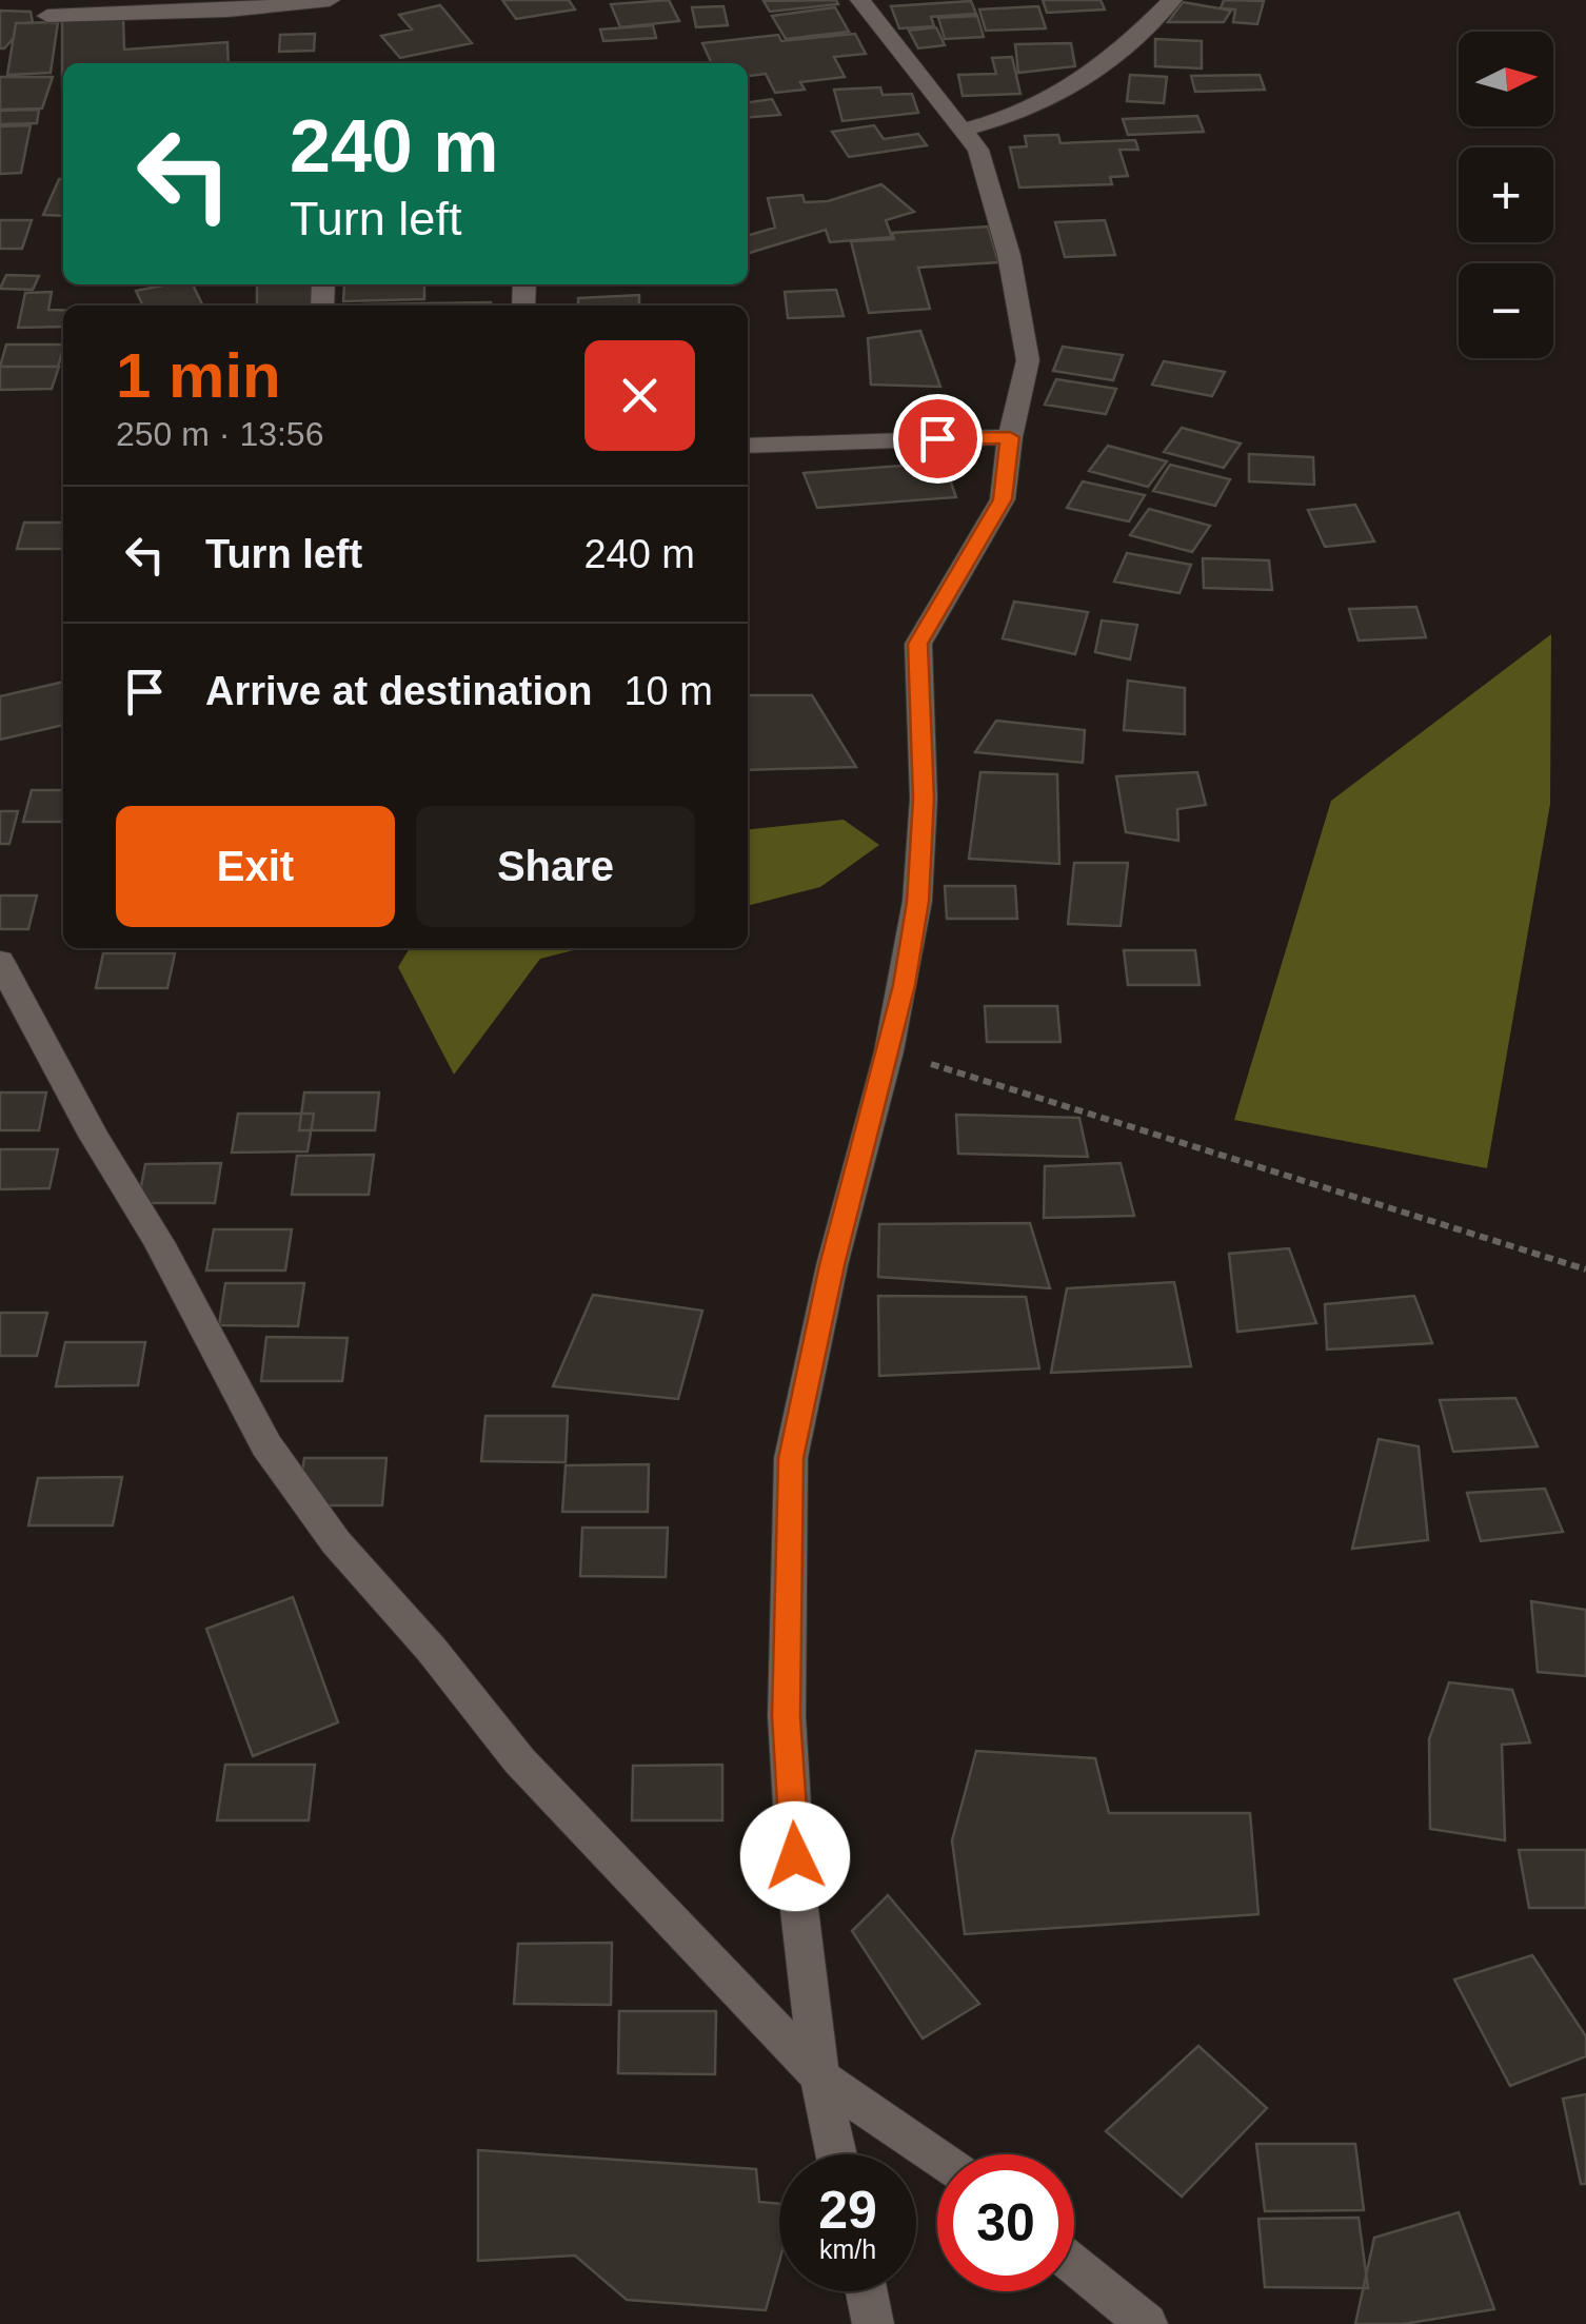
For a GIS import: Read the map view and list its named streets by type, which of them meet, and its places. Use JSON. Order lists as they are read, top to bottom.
{
  "north": "right",
  "page": {
    "map_buttons": ["+", "−"],
    "turn": ["240 m", "Turn left"],
    "heading": ["1 min", "250 m · 13:56"],
    "list": [
      {
        "name": "Turn left",
        "value": "240 m"
      },
      {
        "name": "Arrive at destination",
        "value": "10 m"
      }
    ],
    "buttons": ["Exit", "Share"],
    "speed": "29 km/h",
    "limit": "30"
  }
}
